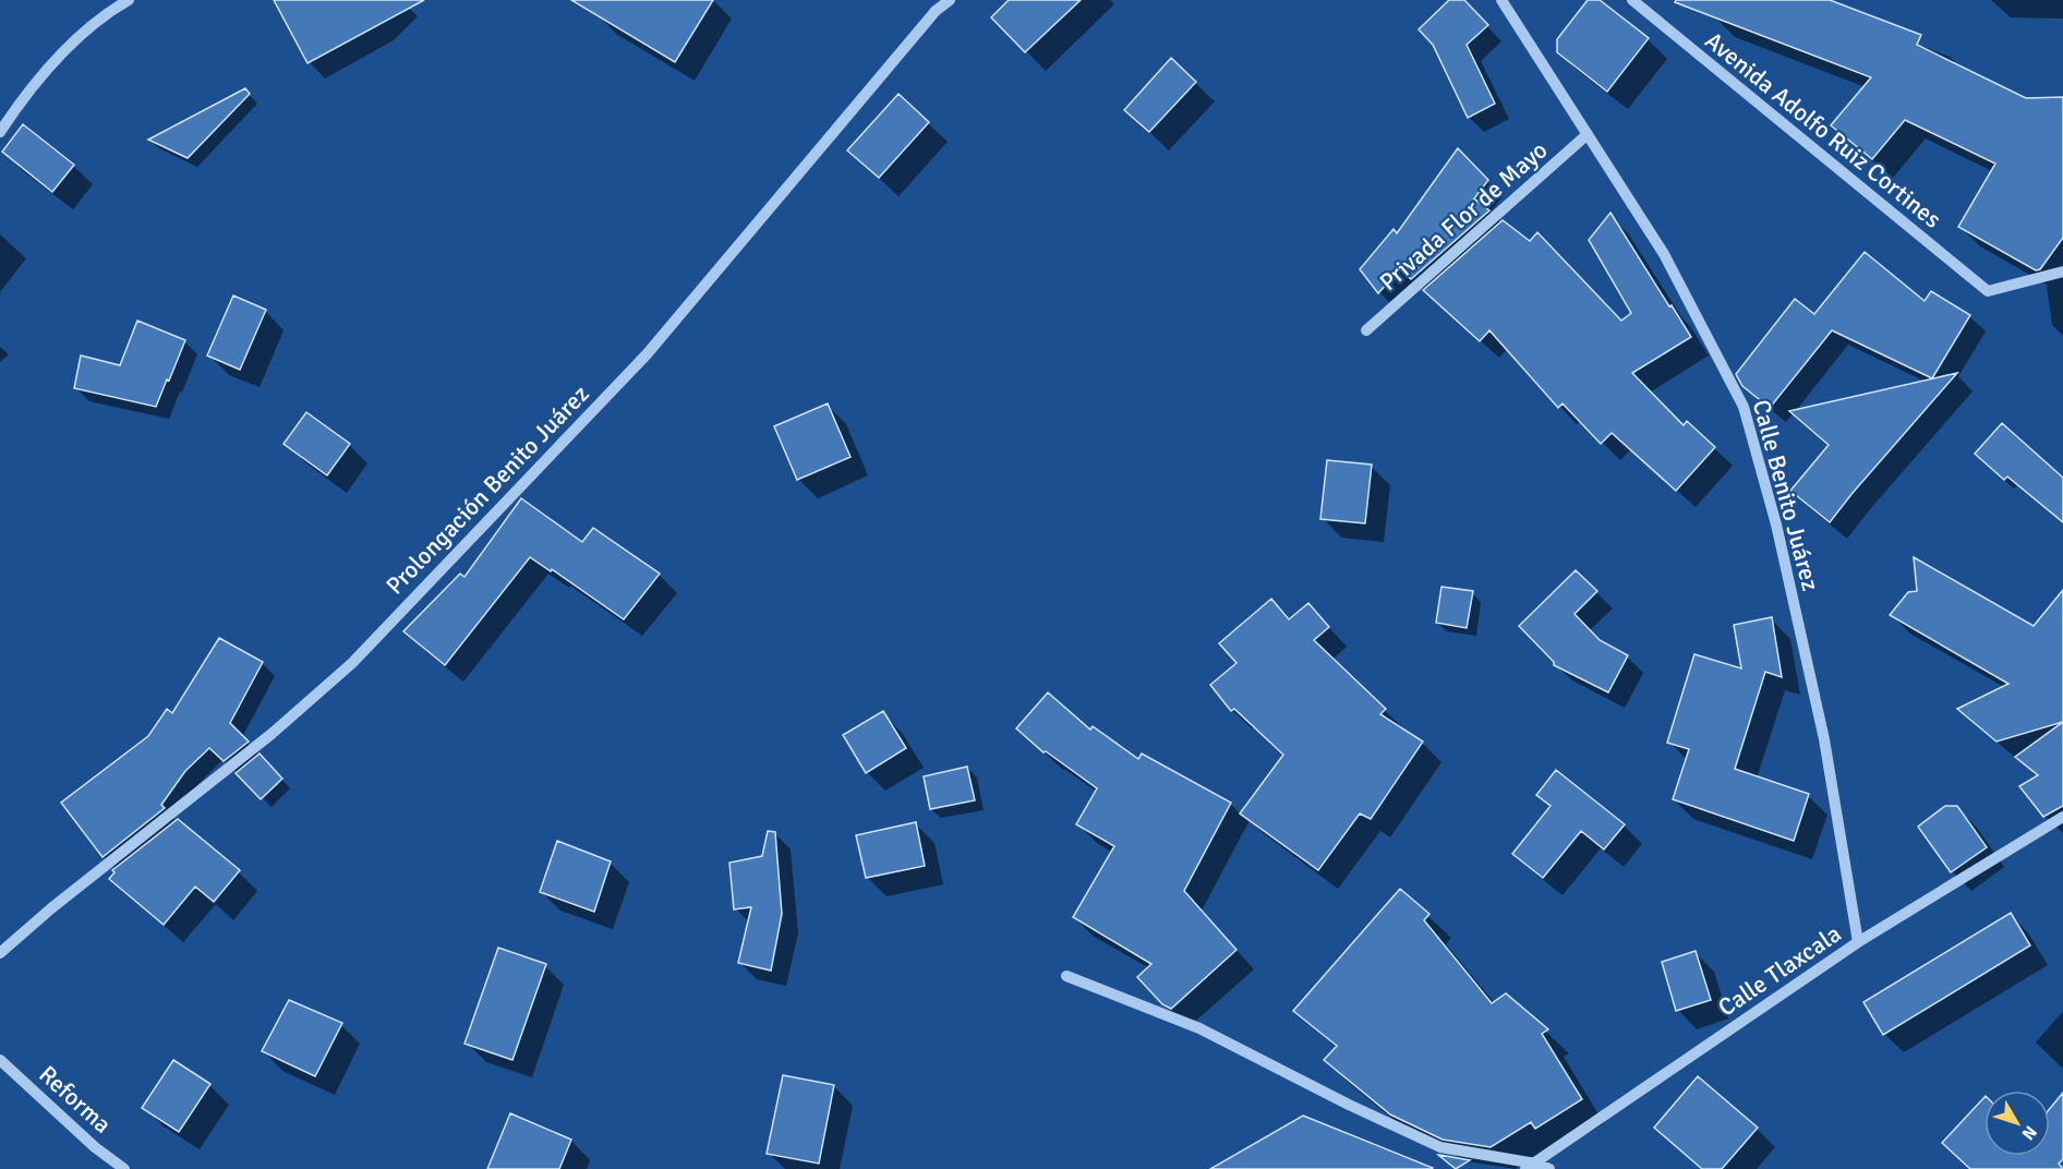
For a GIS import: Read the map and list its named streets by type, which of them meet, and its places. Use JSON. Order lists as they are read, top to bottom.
{
  "streets": {
    "street": [
      "Avenida Adolfo Ruiz Cortines",
      "Privada Flor de Mayo",
      "Prolongación Benito Juárez",
      "Calle Benito Juárez",
      "Calle Tlaxcala",
      "Reforma"
    ]
  },
  "crossings": [
    ["Privada Flor de Mayo", "Calle Benito Juárez"],
    ["Calle Benito Juárez", "Calle Tlaxcala"]
  ],
  "north": "bottom right"
}
